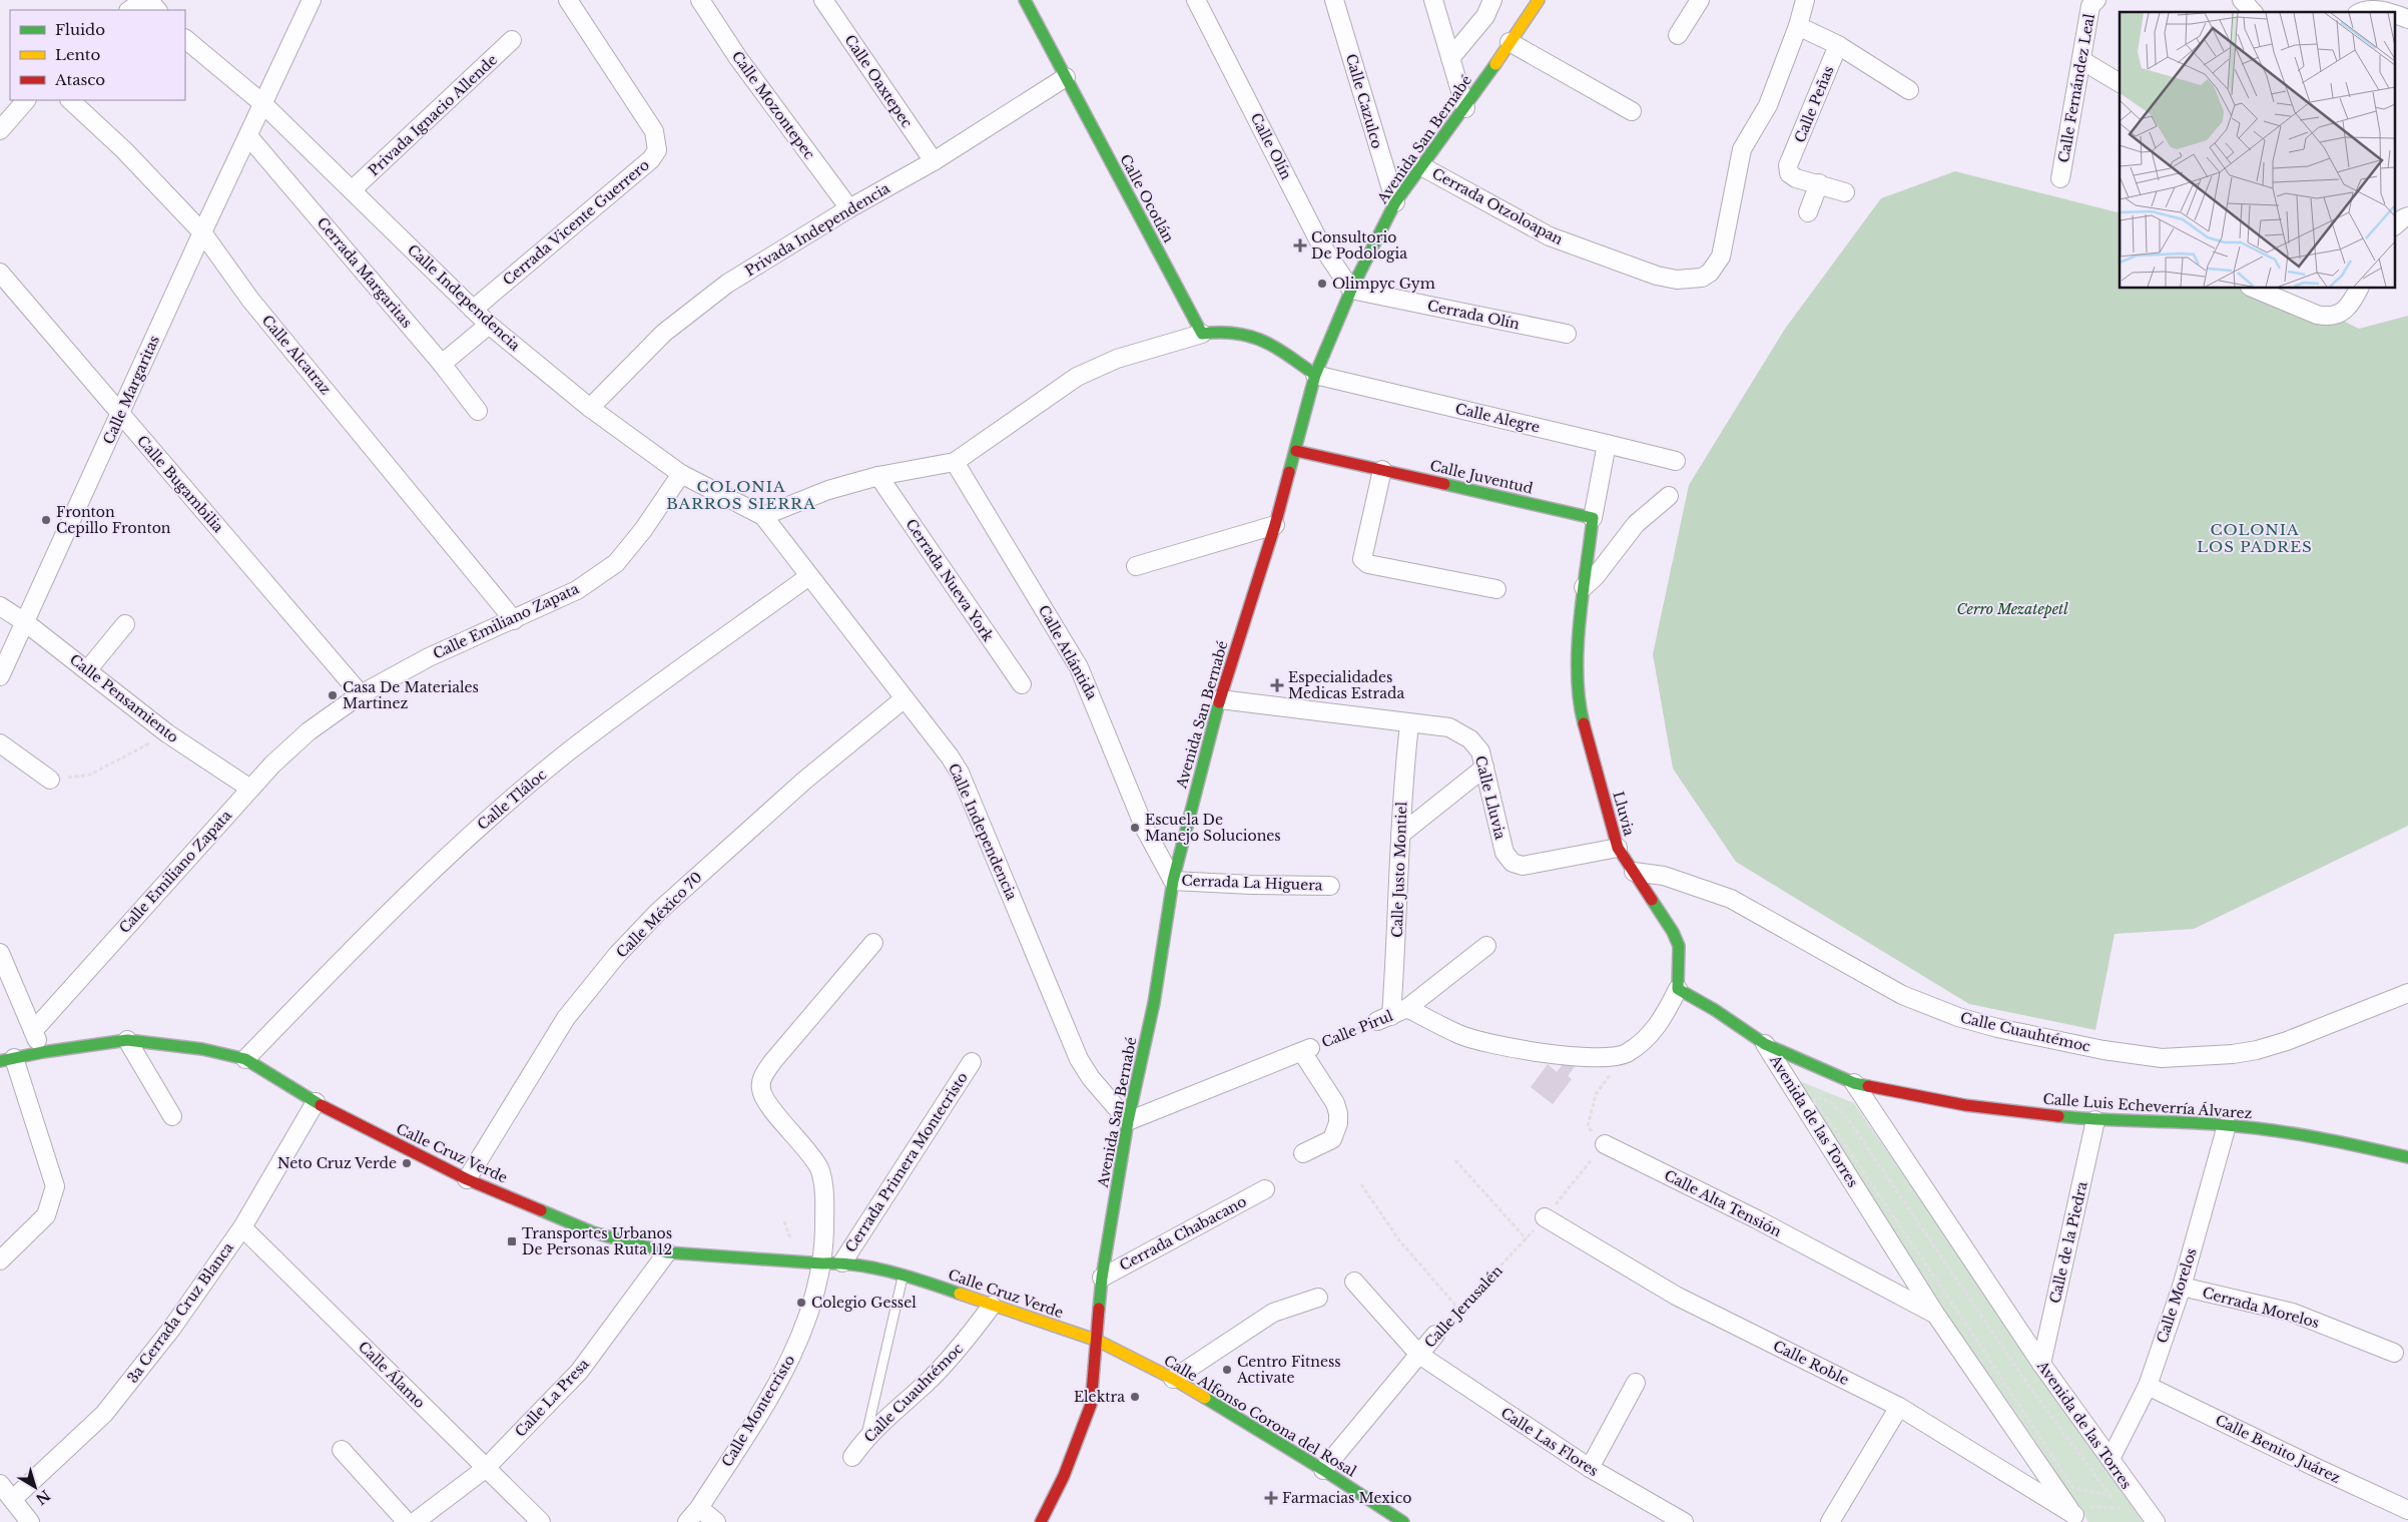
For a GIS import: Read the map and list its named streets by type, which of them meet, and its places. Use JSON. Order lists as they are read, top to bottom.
{
  "streets": {
    "street": [
      "Calle Oaxtepec",
      "Calle Fernández Leal",
      "Calle Cazulco",
      "Calle Peñas",
      "Calle Mozontepec",
      "Privada Ignacio Allende",
      "Avenida San Bernabé",
      "Calle Olín",
      "Calle Ocotlán",
      "Cerrada Otzoloapan",
      "Cerrada Vicente Guerrero",
      "Privada Independencia",
      "Cerrada Margaritas",
      "Calle Independencia",
      "Cerrada Olín",
      "Calle Alcatraz",
      "Calle Margaritas",
      "Calle Alegre",
      "Calle Juventud",
      "Calle Bugambilia",
      "Cerrada Nueva York",
      "Calle Emiliano Zapata",
      "Calle Atlántida",
      "Calle Pensamiento",
      "Calle Lluvia",
      "Calle Tláloc",
      "Lluvia",
      "Calle Justo Montiel",
      "Cerrada La Higuera",
      "Calle México 70",
      "Calle Pirul",
      "Calle Cuauhtémoc",
      "Calle Luis Echeverría Álvarez",
      "Avenida de las Torres",
      "Calle Cruz Verde",
      "Cerrada Primera Montecristo",
      "Calle Alta Tensión",
      "Cerrada Chabacano",
      "Calle de la Piedra",
      "Calle Morelos",
      "Calle Jerusalén",
      "Cerrada Morelos",
      "3a Cerrada Cruz Blanca",
      "Calle Roble",
      "Calle Álamo",
      "Calle La Presa",
      "Calle Montecristo",
      "Calle Alfonso Corona del Rosal",
      "Calle Las Flores",
      "Calle Benito Juárez"
    ]
  },
  "crossings": [
    ["Calle Oaxtepec", "Privada Independencia"],
    ["Calle Cazulco", "Avenida San Bernabé"],
    ["Calle Mozontepec", "Privada Independencia"],
    ["Privada Ignacio Allende", "Calle Independencia"],
    ["Avenida San Bernabé", "Calle Olín"],
    ["Avenida San Bernabé", "Cerrada Otzoloapan"],
    ["Avenida San Bernabé", "Calle Independencia"],
    ["Avenida San Bernabé", "Cerrada Olín"],
    ["Avenida San Bernabé", "Calle Alegre"],
    ["Avenida San Bernabé", "Calle Juventud"],
    ["Avenida San Bernabé", "Calle Atlántida"],
    ["Avenida San Bernabé", "Cerrada La Higuera"],
    ["Avenida San Bernabé", "Calle Cruz Verde"],
    ["Avenida San Bernabé", "Cerrada Chabacano"],
    ["Avenida San Bernabé", "Calle Alfonso Corona del Rosal"],
    ["Calle Olín", "Cerrada Olín"],
    ["Calle Ocotlán", "Privada Independencia"],
    ["Cerrada Vicente Guerrero", "Calle Independencia"],
    ["Privada Independencia", "Calle Independencia"],
    ["Cerrada Margaritas", "Calle Margaritas"],
    ["Calle Independencia", "Calle Margaritas"],
    ["Calle Independencia", "Calle Emiliano Zapata"],
    ["Calle Independencia", "Calle Tláloc"],
    ["Calle Independencia", "Calle México 70"],
    ["Calle Alcatraz", "Calle Margaritas"],
    ["Calle Alcatraz", "Calle Emiliano Zapata"],
    ["Calle Margaritas", "Calle Bugambilia"],
    ["Calle Margaritas", "Calle Pensamiento"],
    ["Calle Bugambilia", "Calle Emiliano Zapata"],
    ["Calle Emiliano Zapata", "Calle Pensamiento"],
    ["Calle Atlántida", "Cerrada La Higuera"],
    ["Calle Lluvia", "Lluvia"],
    ["Calle Lluvia", "Calle Justo Montiel"],
    ["Calle Tláloc", "Calle Cruz Verde"],
    ["Lluvia", "Calle Cuauhtémoc"],
    ["Calle Justo Montiel", "Calle Pirul"],
    ["Calle México 70", "Calle Cruz Verde"],
    ["Calle Cuauhtémoc", "Calle Cruz Verde"],
    ["Calle Luis Echeverría Álvarez", "Avenida de las Torres"],
    ["Calle Luis Echeverría Álvarez", "Calle de la Piedra"],
    ["Calle Luis Echeverría Álvarez", "Calle Morelos"],
    ["Avenida de las Torres", "Calle Alta Tensión"],
    ["Avenida de las Torres", "Calle de la Piedra"],
    ["Avenida de las Torres", "Calle Morelos"],
    ["Avenida de las Torres", "Calle Roble"],
    ["Calle Cruz Verde", "Cerrada Primera Montecristo"],
    ["Calle Cruz Verde", "3a Cerrada Cruz Blanca"],
    ["Calle Cruz Verde", "Calle La Presa"],
    ["Calle Cruz Verde", "Calle Montecristo"],
    ["Calle Cruz Verde", "Calle Alfonso Corona del Rosal"],
    ["Calle Alta Tensión", "Calle Jerusalén"],
    ["Calle Morelos", "Cerrada Morelos"],
    ["Calle Morelos", "Calle Benito Juárez"],
    ["Calle Jerusalén", "Calle Roble"],
    ["Calle Jerusalén", "Calle Alfonso Corona del Rosal"],
    ["Calle Jerusalén", "Calle Las Flores"],
    ["3a Cerrada Cruz Blanca", "Calle Álamo"],
    ["Calle Álamo", "Calle La Presa"]
  ],
  "districts": ["COLONIA BARROS SIERRA", "COLONIA LOS PADRES"],
  "parks": ["Cerro Mezatepetl"],
  "places": {
    "health": ["Consultorio De Podologia", "Especialidades Medicas Estrada", "Farmacias Mexico"],
    "other": [
      "Olimpyc Gym",
      "Fronton Cepillo Fronton",
      "Casa De Materiales Martinez",
      "Escuela De Manejo Soluciones",
      "Neto Cruz Verde",
      "Colegio Gessel",
      "Centro Fitness Activate",
      "Elektra"
    ],
    "transit": ["Transportes Urbanos De Personas Ruta 112"]
  },
  "legend": ["Fluido", "Lento", "Atasco"],
  "north": "bottom right"
}
